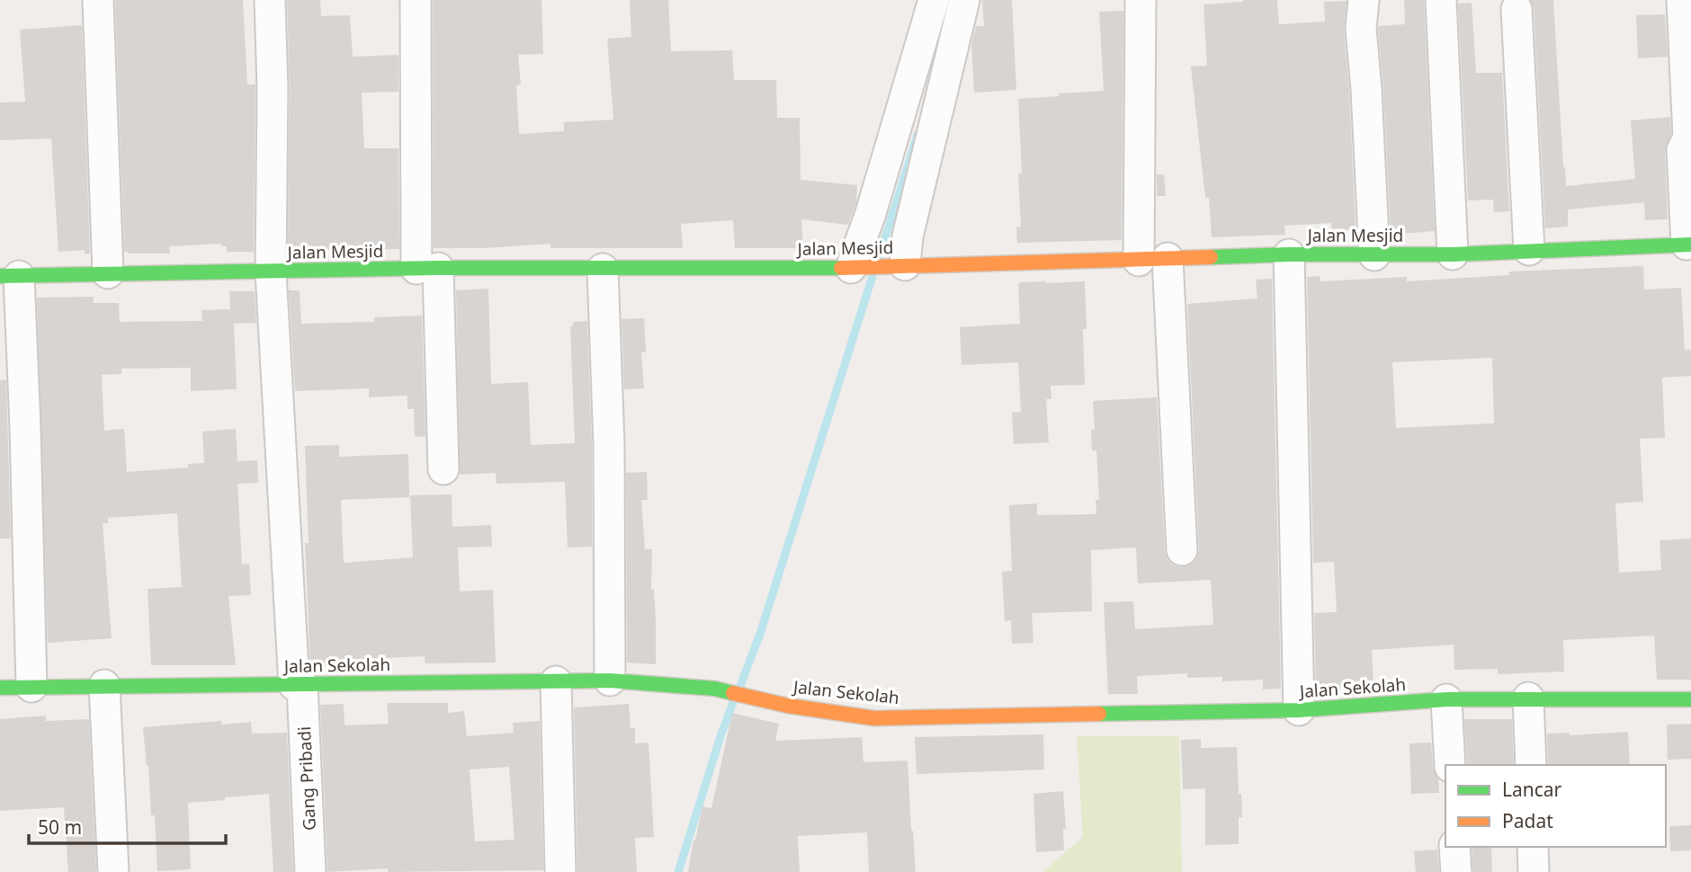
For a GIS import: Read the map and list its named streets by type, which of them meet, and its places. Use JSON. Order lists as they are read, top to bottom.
{
  "streets": {
    "street": ["Jalan Mesjid", "Jalan Sekolah", "Gang Pribadi"]
  },
  "crossings": [
    ["Jalan Mesjid", "Gang Pribadi"],
    ["Jalan Sekolah", "Gang Pribadi"]
  ],
  "legend": ["Lancar", "Padat"],
  "scale_bar": "50 m"
}
